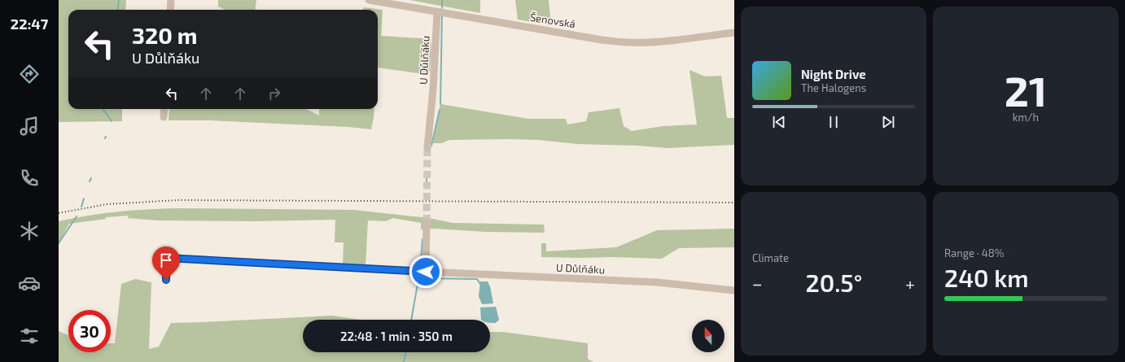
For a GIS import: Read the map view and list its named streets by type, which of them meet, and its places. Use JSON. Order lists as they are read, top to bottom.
{
  "streets": {
    "street": ["Šenovská", "U Důlňáku"]
  },
  "crossings": [
    ["Šenovská", "U Důlňáku"]
  ],
  "north": "top",
  "page": {
    "tabs": "22:47",
    "tile": [
      ["21", "km/h"],
      "Climate",
      ["Range · 48%", "240 km"]
    ],
    "turn": ["320 m", "U Důlňáku"],
    "song": ["Night Drive", "The Halogens"],
    "heat": ["−", "20.5°", "+"],
    "limit": "30",
    "trip": "22:48 · 1 min · 350 m"
  }
}
